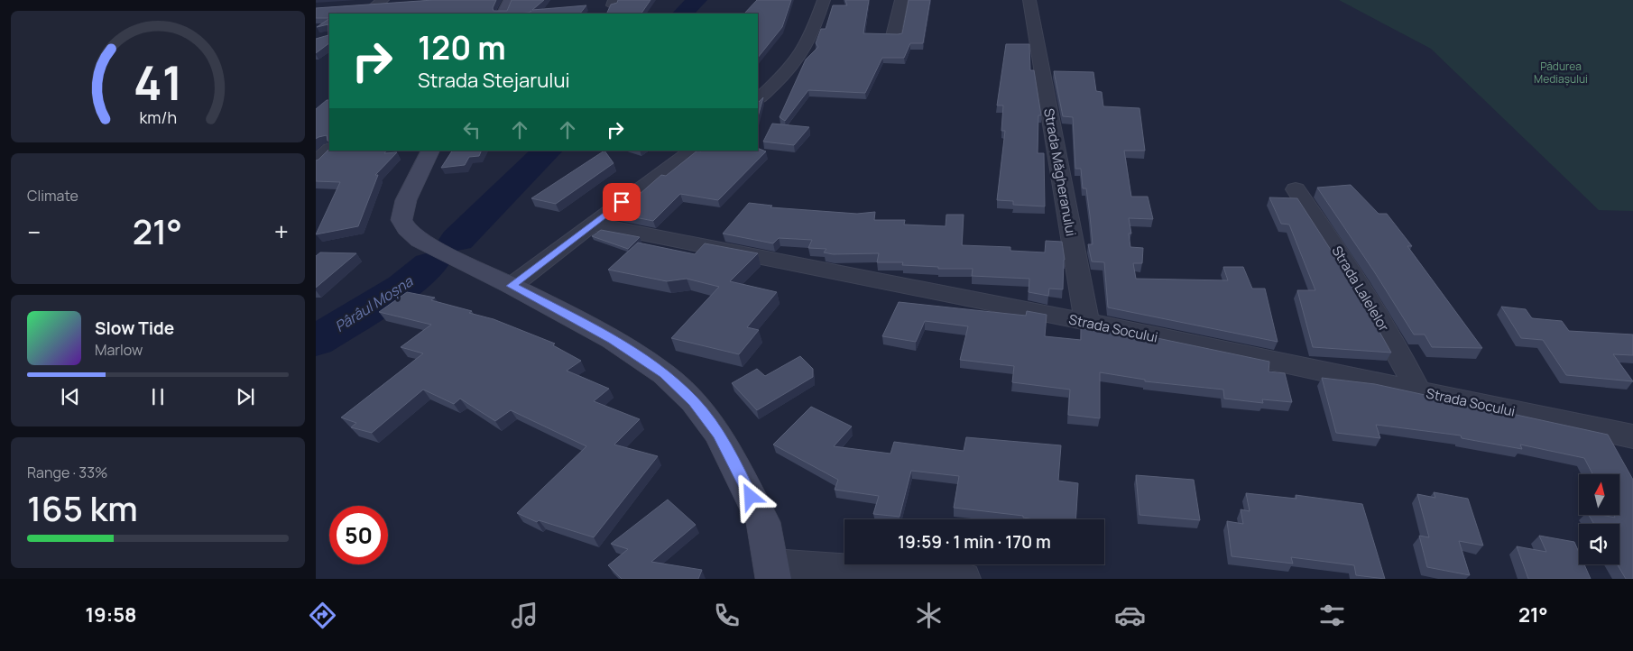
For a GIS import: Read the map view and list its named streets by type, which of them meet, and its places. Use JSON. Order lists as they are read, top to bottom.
{
  "streets": {
    "street": ["Strada Măgheranului", "Strada Lalelelor", "Strada Socului"]
  },
  "crossings": [
    ["Strada Măgheranului", "Strada Socului"],
    ["Strada Lalelelor", "Strada Socului"]
  ],
  "water": ["Pârâul Moșna"],
  "parks": ["Pădurea Mediașului"],
  "north": "top",
  "page": {
    "turn": ["120 m", "Strada Stejarului"],
    "tile": [
      "Climate",
      ["Range · 33%", "165 km"]
    ],
    "heat": ["−", "21°", "+"],
    "song": ["Slow Tide", "Marlow"],
    "limit": "50",
    "trip": "19:59 · 1 min · 170 m",
    "tabs": ["19:58", "21°"],
    "gauge": ["41", "km/h"]
  }
}
